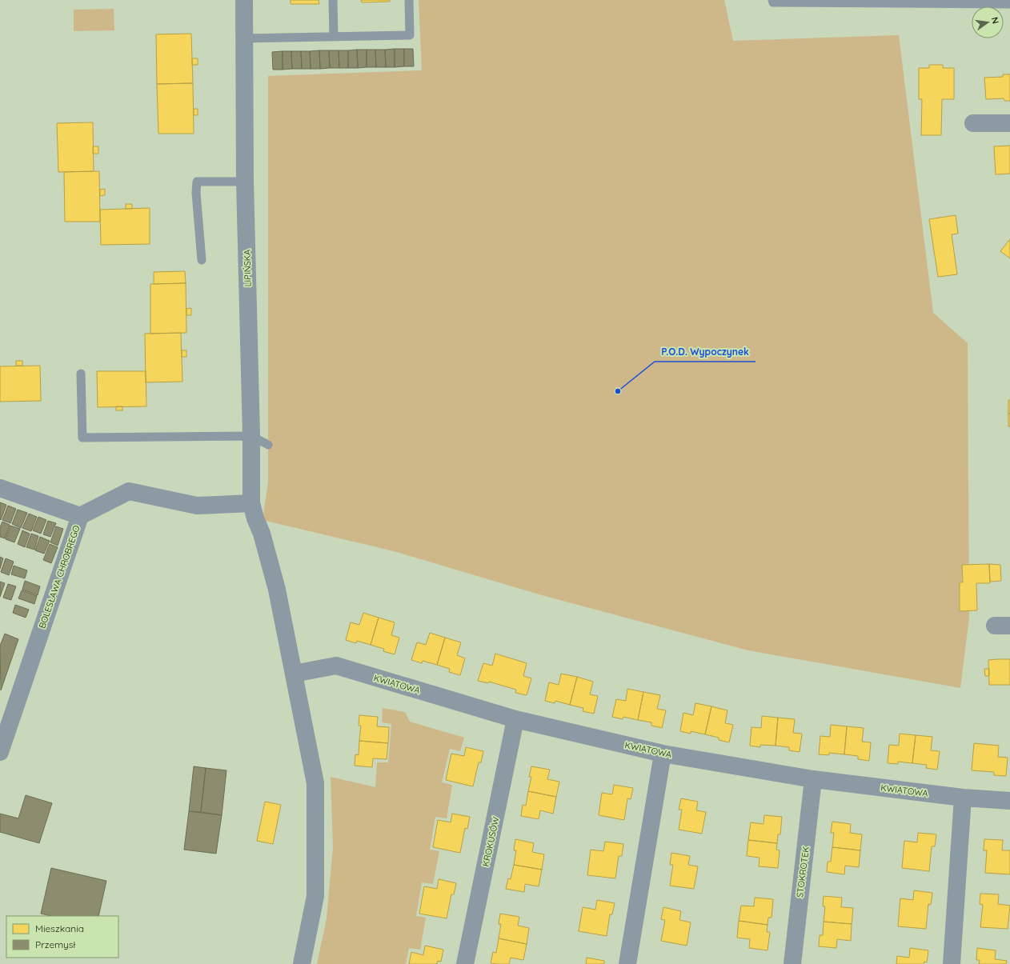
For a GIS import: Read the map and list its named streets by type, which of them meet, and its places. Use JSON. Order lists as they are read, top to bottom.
{
  "streets": {
    "street": [
      "LIPIŃSKA",
      "BOLESŁAWA CHROBREGO",
      "KWIATOWA",
      "KROKUSÓW",
      "STOKROTEK"
    ]
  },
  "crossings": [
    ["LIPIŃSKA", "BOLESŁAWA CHROBREGO"],
    ["LIPIŃSKA", "KWIATOWA"],
    ["KWIATOWA", "KROKUSÓW"],
    ["KWIATOWA", "STOKROTEK"]
  ],
  "places": ["P.O.D. Wypoczynek"],
  "legend": ["Mieszkania", "Przemysł"],
  "north": "right"
}
